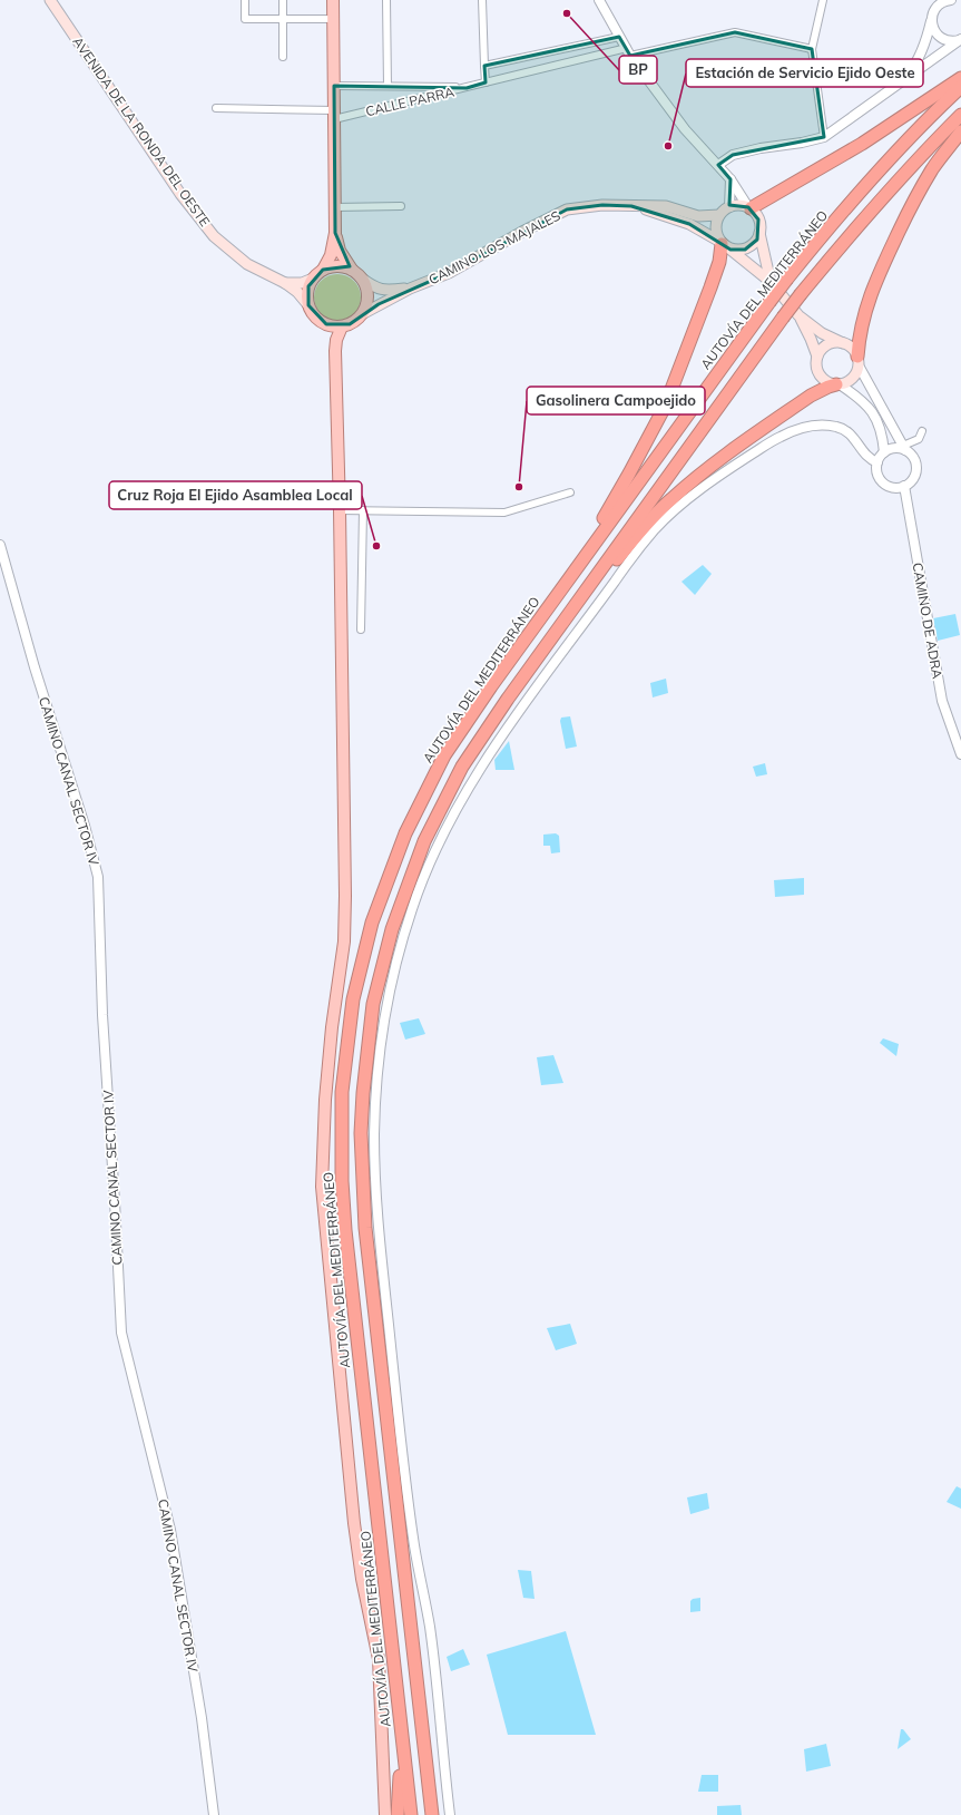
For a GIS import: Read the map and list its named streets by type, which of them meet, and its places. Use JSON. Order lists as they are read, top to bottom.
{
  "streets": {
    "highway": ["AUTOVÍA DEL MEDITERRÁNEO"],
    "main road": ["AVENIDA DE LA RONDA DEL OESTE", "CAMINO LOS MAJALES"],
    "street": ["CALLE PARRA", "CAMINO DE ADRA", "CAMINO CANAL SECTOR IV"]
  },
  "places": [
    "BP",
    "Estación de Servicio Ejido Oeste",
    "Gasolinera Campoejido",
    "Cruz Roja El Ejido Asamblea Local"
  ]
}
